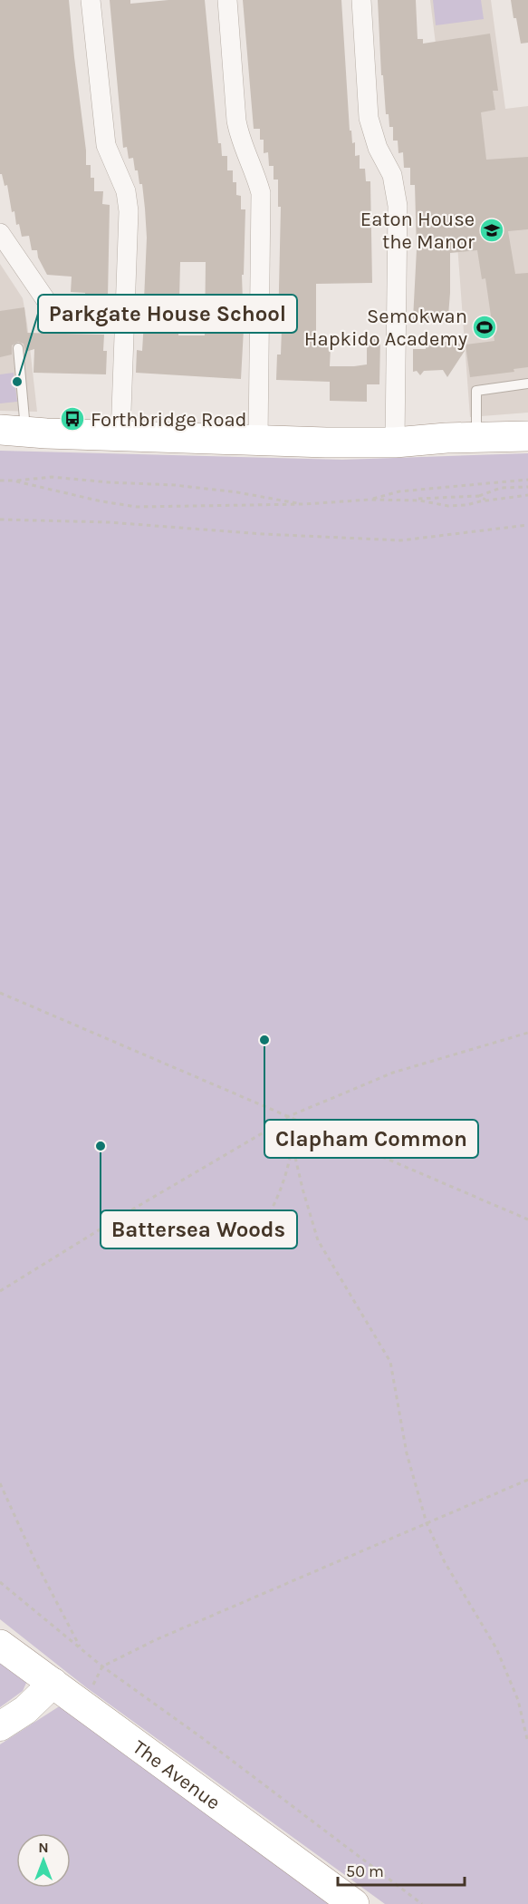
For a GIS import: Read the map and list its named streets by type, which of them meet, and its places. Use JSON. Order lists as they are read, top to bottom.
{
  "streets": {
    "highway": ["The Avenue"]
  },
  "places": {
    "school or university": ["Eaton House the Manor"],
    "sports": ["Semokwan Hapkido Academy"],
    "other": ["Parkgate House School", "Clapham Common", "Battersea Woods"],
    "bus stop": ["Forthbridge Road"]
  },
  "scale_bar": "50 m",
  "north": "top"
}
